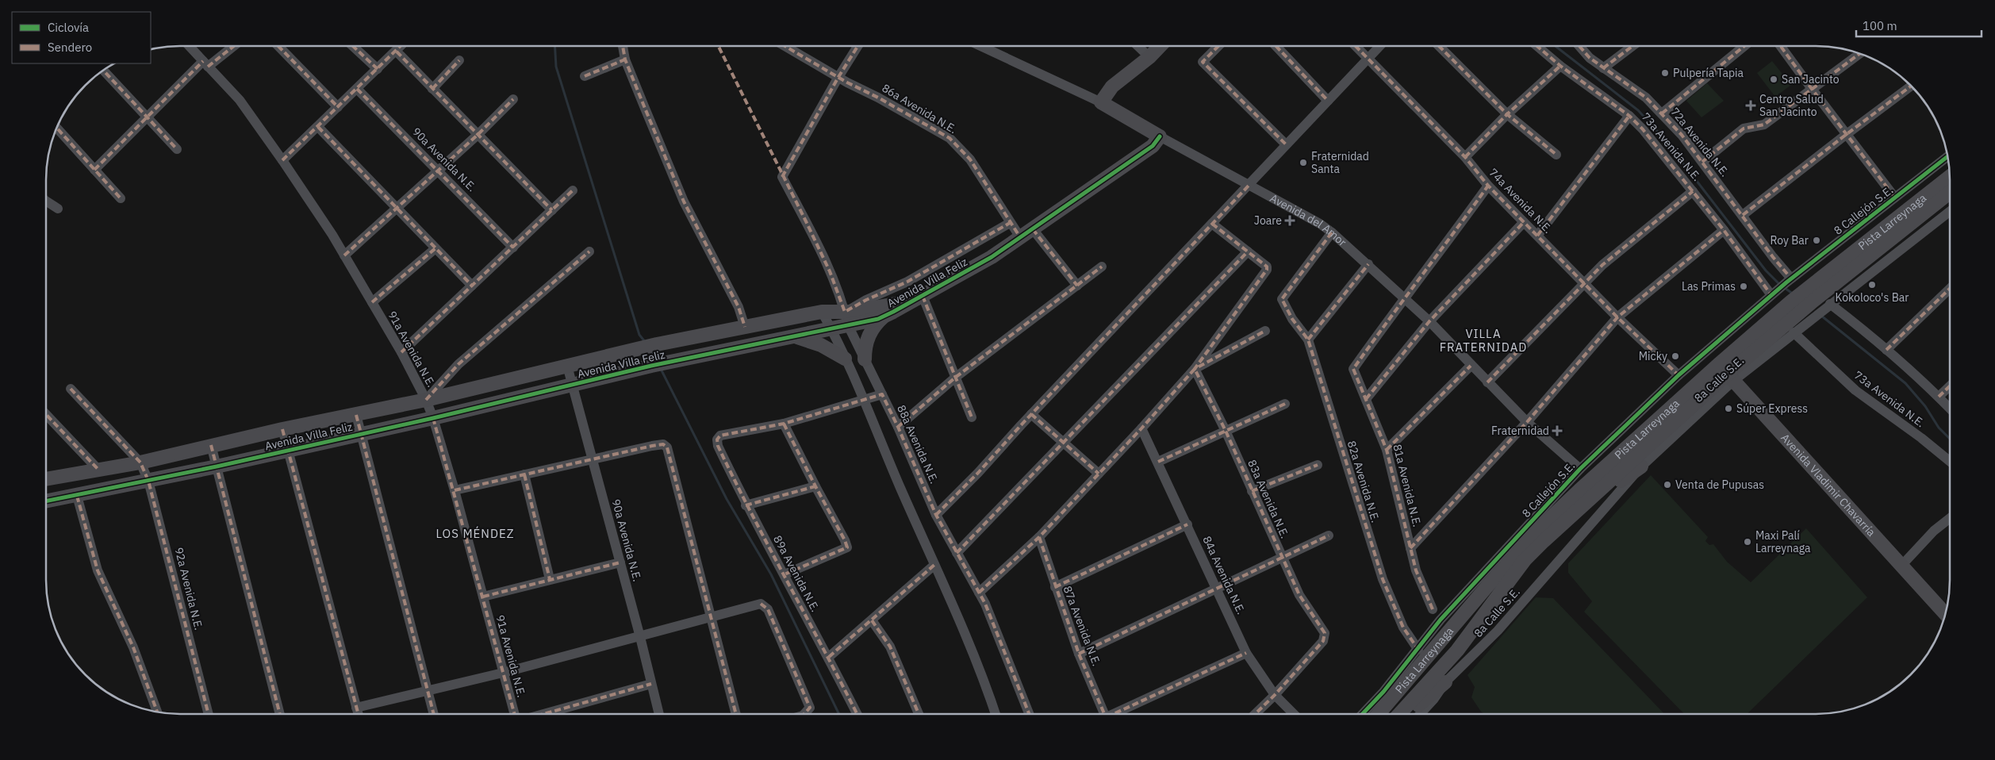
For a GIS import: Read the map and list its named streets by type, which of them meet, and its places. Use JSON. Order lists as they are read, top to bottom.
{
  "streets": {
    "street": [
      "86a Avenida N.E.",
      "72a Avenida N.E.",
      "73a Avenida N.E.",
      "90a Avenida N.E.",
      "74a Avenida N.E.",
      "8 Callejón S.E.",
      "Avenida del Amor",
      "Pista Larreynaga",
      "Avenida Villa Feliz",
      "91a Avenida N.E.",
      "8a Calle S.E.",
      "88a Avenida N.E.",
      "82a Avenida N.E.",
      "81a Avenida N.E.",
      "Avenida Vladimir Chavarría",
      "83a Avenida N.E.",
      "89a Avenida N.E.",
      "84a Avenida N.E.",
      "92a Avenida N.E.",
      "87a Avenida N.E."
    ]
  },
  "crossings": [
    ["86a Avenida N.E.", "Avenida Villa Feliz"],
    ["86a Avenida N.E.", "88a Avenida N.E."],
    ["72a Avenida N.E.", "8 Callejón S.E."],
    ["73a Avenida N.E.", "8 Callejón S.E."],
    ["73a Avenida N.E.", "8a Calle S.E."],
    ["90a Avenida N.E.", "Avenida Villa Feliz"],
    ["74a Avenida N.E.", "8 Callejón S.E."],
    ["8 Callejón S.E.", "Avenida del Amor"],
    ["8 Callejón S.E.", "82a Avenida N.E."],
    ["8 Callejón S.E.", "Avenida Vladimir Chavarría"],
    ["Avenida del Amor", "Avenida Villa Feliz"],
    ["Avenida del Amor", "82a Avenida N.E."],
    ["Avenida del Amor", "81a Avenida N.E."],
    ["Pista Larreynaga", "8a Calle S.E."],
    ["Pista Larreynaga", "Avenida Vladimir Chavarría"],
    ["Avenida Villa Feliz", "91a Avenida N.E."],
    ["Avenida Villa Feliz", "88a Avenida N.E."],
    ["Avenida Villa Feliz", "92a Avenida N.E."],
    ["8a Calle S.E.", "Avenida Vladimir Chavarría"],
    ["83a Avenida N.E.", "84a Avenida N.E."]
  ],
  "districts": ["VILLA FRATERNIDAD", "LOS MÉNDEZ"],
  "places": {
    "other": [
      "Pulpería Tapia",
      "San Jacinto",
      "Fraternidad Santa",
      "Roy Bar",
      "Kokoloco's Bar",
      "Las Primas",
      "Micky",
      "Súper Express",
      "Venta de Pupusas",
      "Maxi Palí Larreynaga"
    ],
    "health": ["Centro Salud San Jacinto", "Joare", "Fraternidad"]
  },
  "legend": ["Ciclovía", "Sendero"],
  "scale_bar": "100 m"
}
